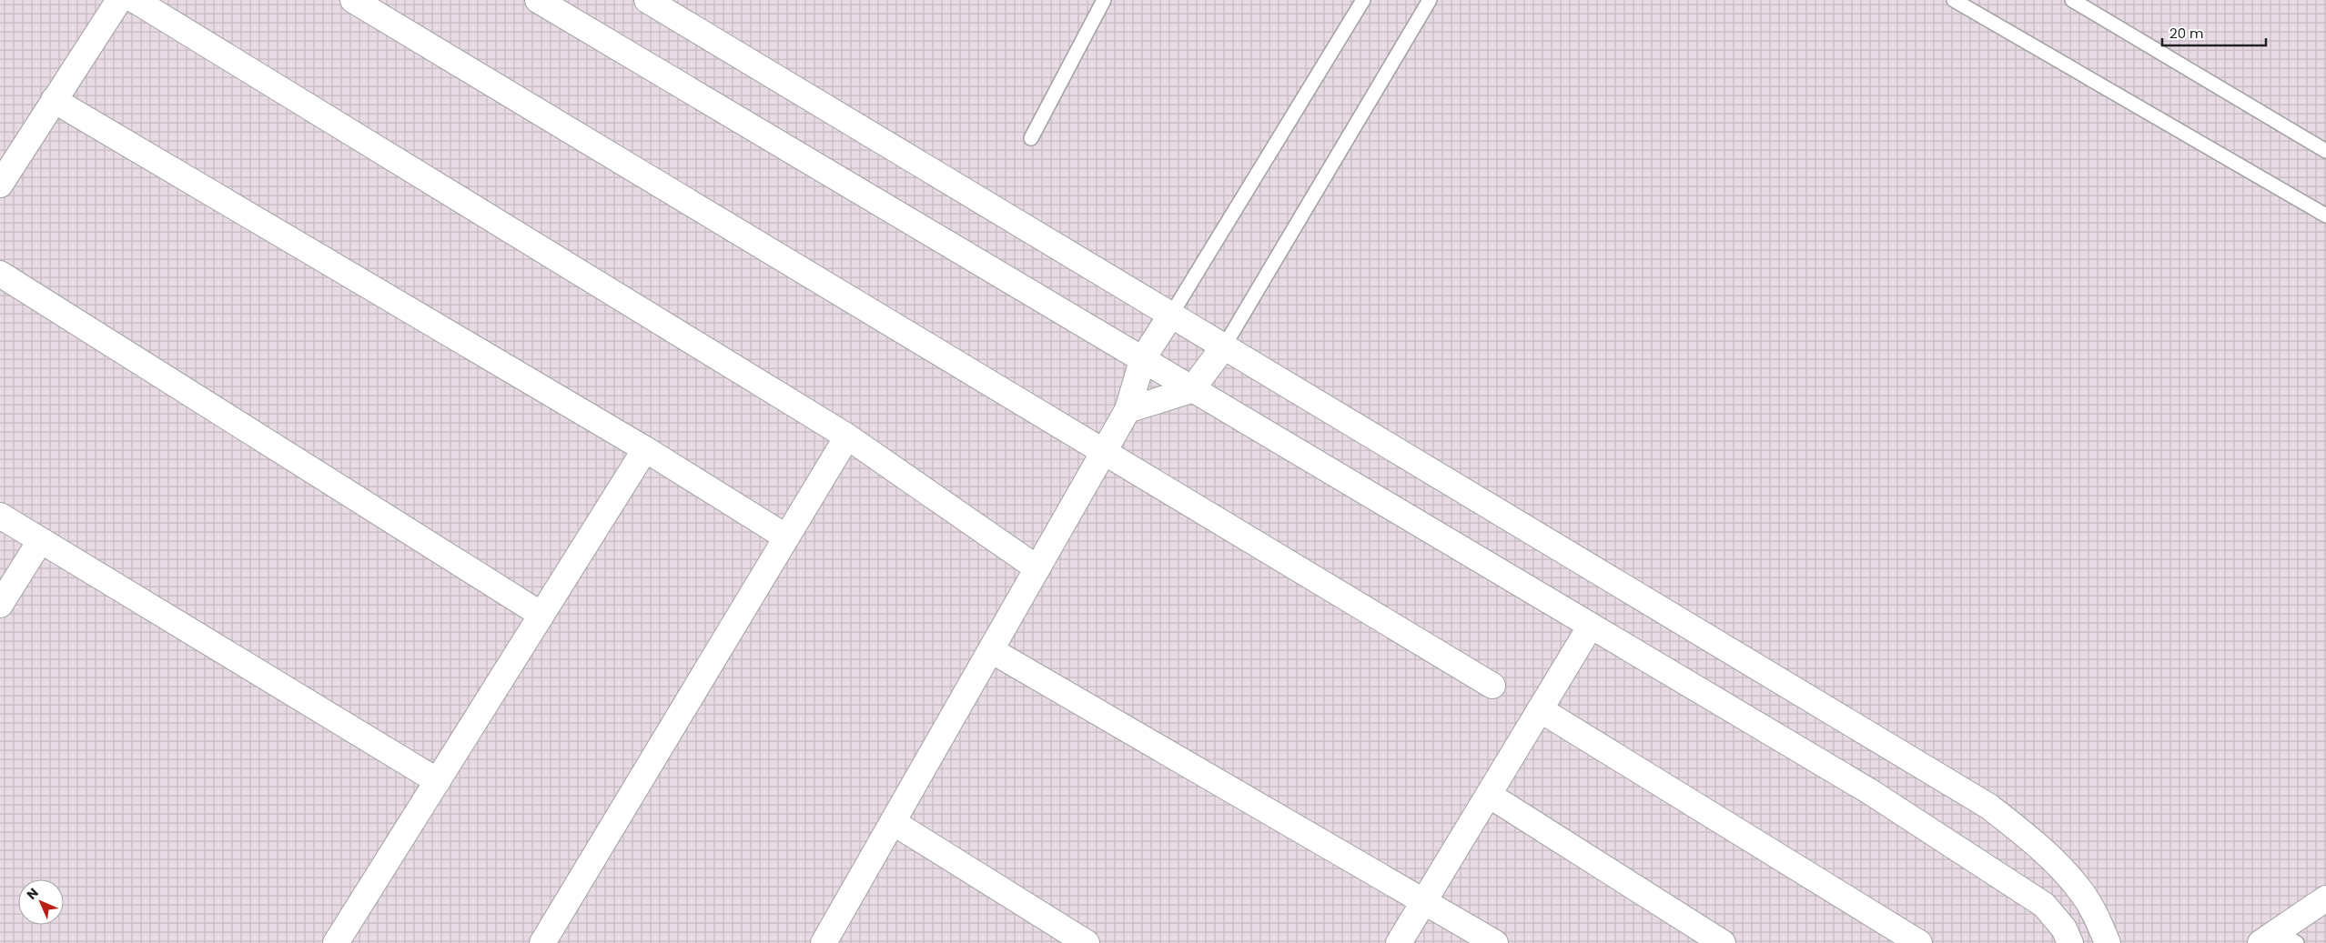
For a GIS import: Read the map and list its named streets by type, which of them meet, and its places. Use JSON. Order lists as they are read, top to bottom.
{
  "scale_bar": "20 m",
  "north": "top left"
}
